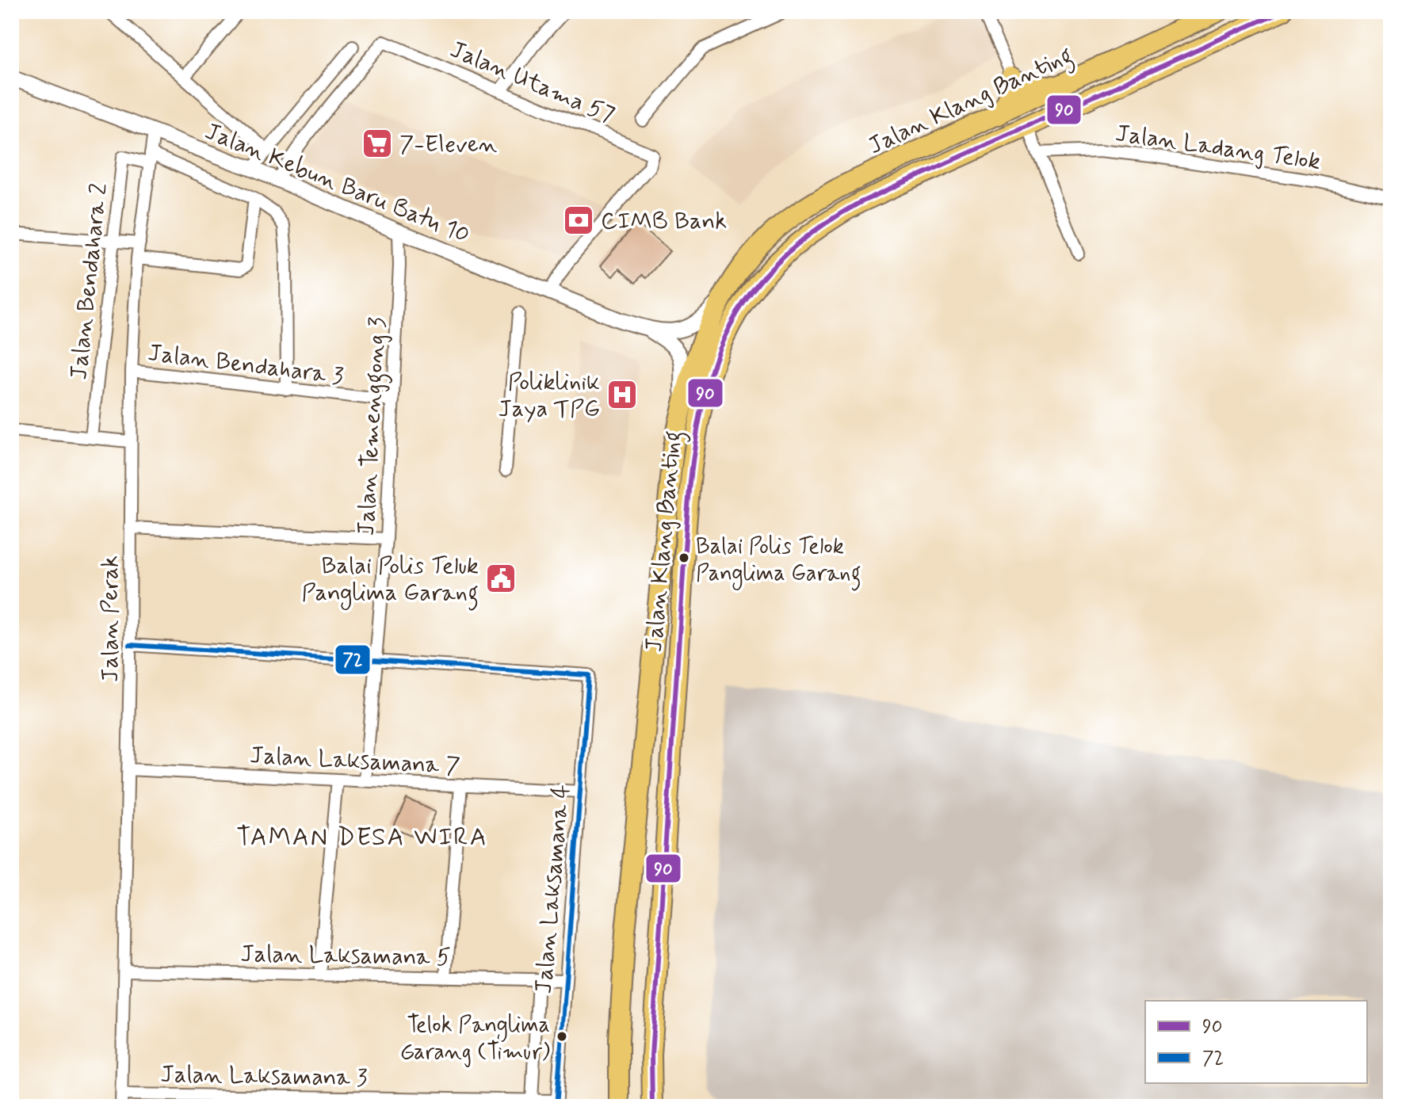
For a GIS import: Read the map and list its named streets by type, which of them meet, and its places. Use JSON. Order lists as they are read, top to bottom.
{
  "streets": {
    "highway": ["Jalan Klang Banting"],
    "street": [
      "Jalan Utama 57",
      "Jalan Ladang Telok",
      "Jalan Kebun Baru Batu 10",
      "Jalan Bendahara 2",
      "Jalan Bendahara 3",
      "Jalan Temenggong 3",
      "Jalan Perak",
      "Jalan Laksamana 7",
      "Jalan Laksamana 4",
      "Jalan Laksamana 5",
      "Jalan Laksamana 3"
    ]
  },
  "crossings": [
    ["Jalan Utama 57", "Jalan Kebun Baru Batu 10"],
    ["Jalan Kebun Baru Batu 10", "Jalan Temenggong 3"],
    ["Jalan Kebun Baru Batu 10", "Jalan Perak"],
    ["Jalan Bendahara 2", "Jalan Perak"],
    ["Jalan Bendahara 3", "Jalan Temenggong 3"],
    ["Jalan Bendahara 3", "Jalan Perak"],
    ["Jalan Temenggong 3", "Jalan Laksamana 7"],
    ["Jalan Temenggong 3", "Jalan Laksamana 4"],
    ["Jalan Perak", "Jalan Laksamana 7"],
    ["Jalan Perak", "Jalan Laksamana 5"],
    ["Jalan Perak", "Jalan Laksamana 3"],
    ["Jalan Laksamana 7", "Jalan Laksamana 4"],
    ["Jalan Laksamana 4", "Jalan Laksamana 5"],
    ["Jalan Laksamana 4", "Jalan Laksamana 3"]
  ],
  "districts": ["TAMAN DESA WIRA"],
  "places": {
    "supermarket": ["7-Eleven"],
    "bank": ["CIMB Bank"],
    "hospital": ["Poliklinik Jaya TPG"],
    "other": ["Balai Polis Telok Panglima Garang", "Telok Panglima Garang (Timur)"],
    "public building": ["Balai Polis Teluk Panglima Garang"]
  },
  "lines": ["transit line 90", "transit line 72"],
  "legend": ["90", "72"]
}
